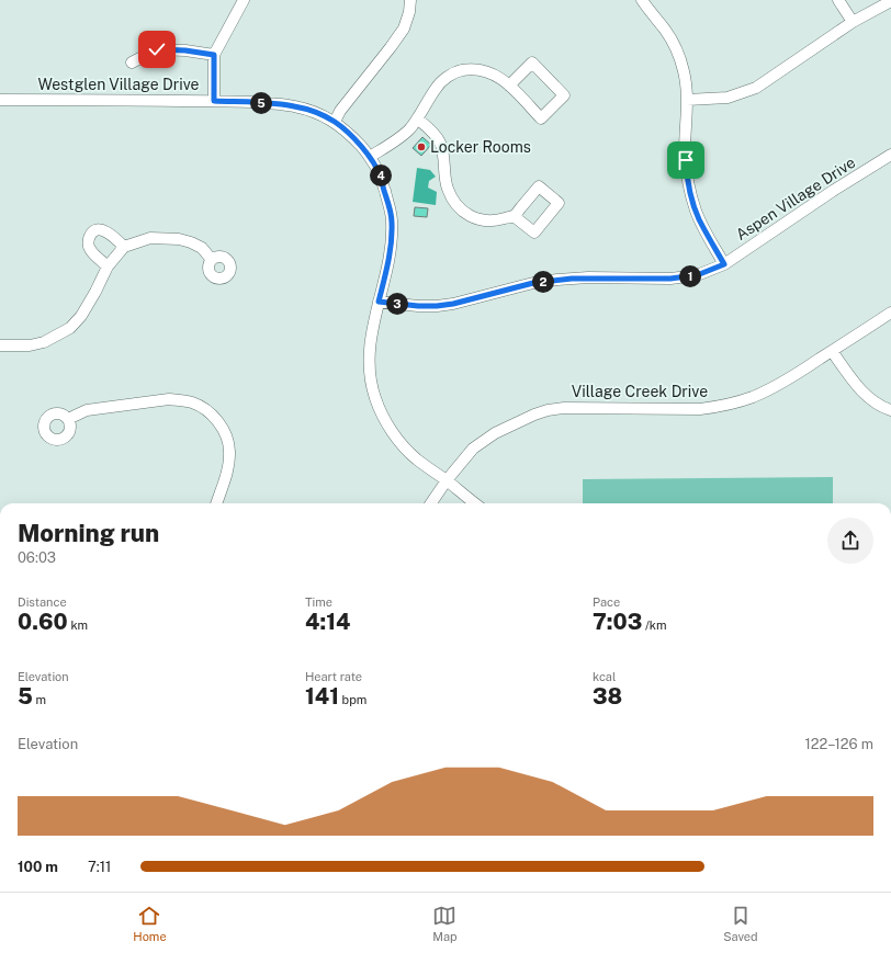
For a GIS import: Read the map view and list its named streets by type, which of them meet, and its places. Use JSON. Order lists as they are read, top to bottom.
{
  "streets": {
    "street": ["Westglen Village Drive", "Aspen Village Drive", "Village Creek Drive"]
  },
  "crossings": [
    ["Westglen Village Drive", "Aspen Village Drive"],
    ["Westglen Village Drive", "Village Creek Drive"]
  ],
  "places": ["Locker Rooms"],
  "page": {
    "pins": [
      "5",
      "4",
      "1",
      "2",
      "3"
    ],
    "heading": ["Morning run", "06:03"],
    "stats": [
      ["Distance", "0.60 km"],
      ["Time", "4:14"],
      ["Pace", "7:03 /km"],
      ["Elevation", "5 m"],
      ["Heart rate", "141 bpm"],
      ["kcal", "38"]
    ],
    "chart": ["Elevation", "122–126 m"],
    "list": [
      {
        "name": "100 m",
        "note": "7:11"
      }
    ],
    "tabs": ["Home", "Map", "Saved"]
  }
}
